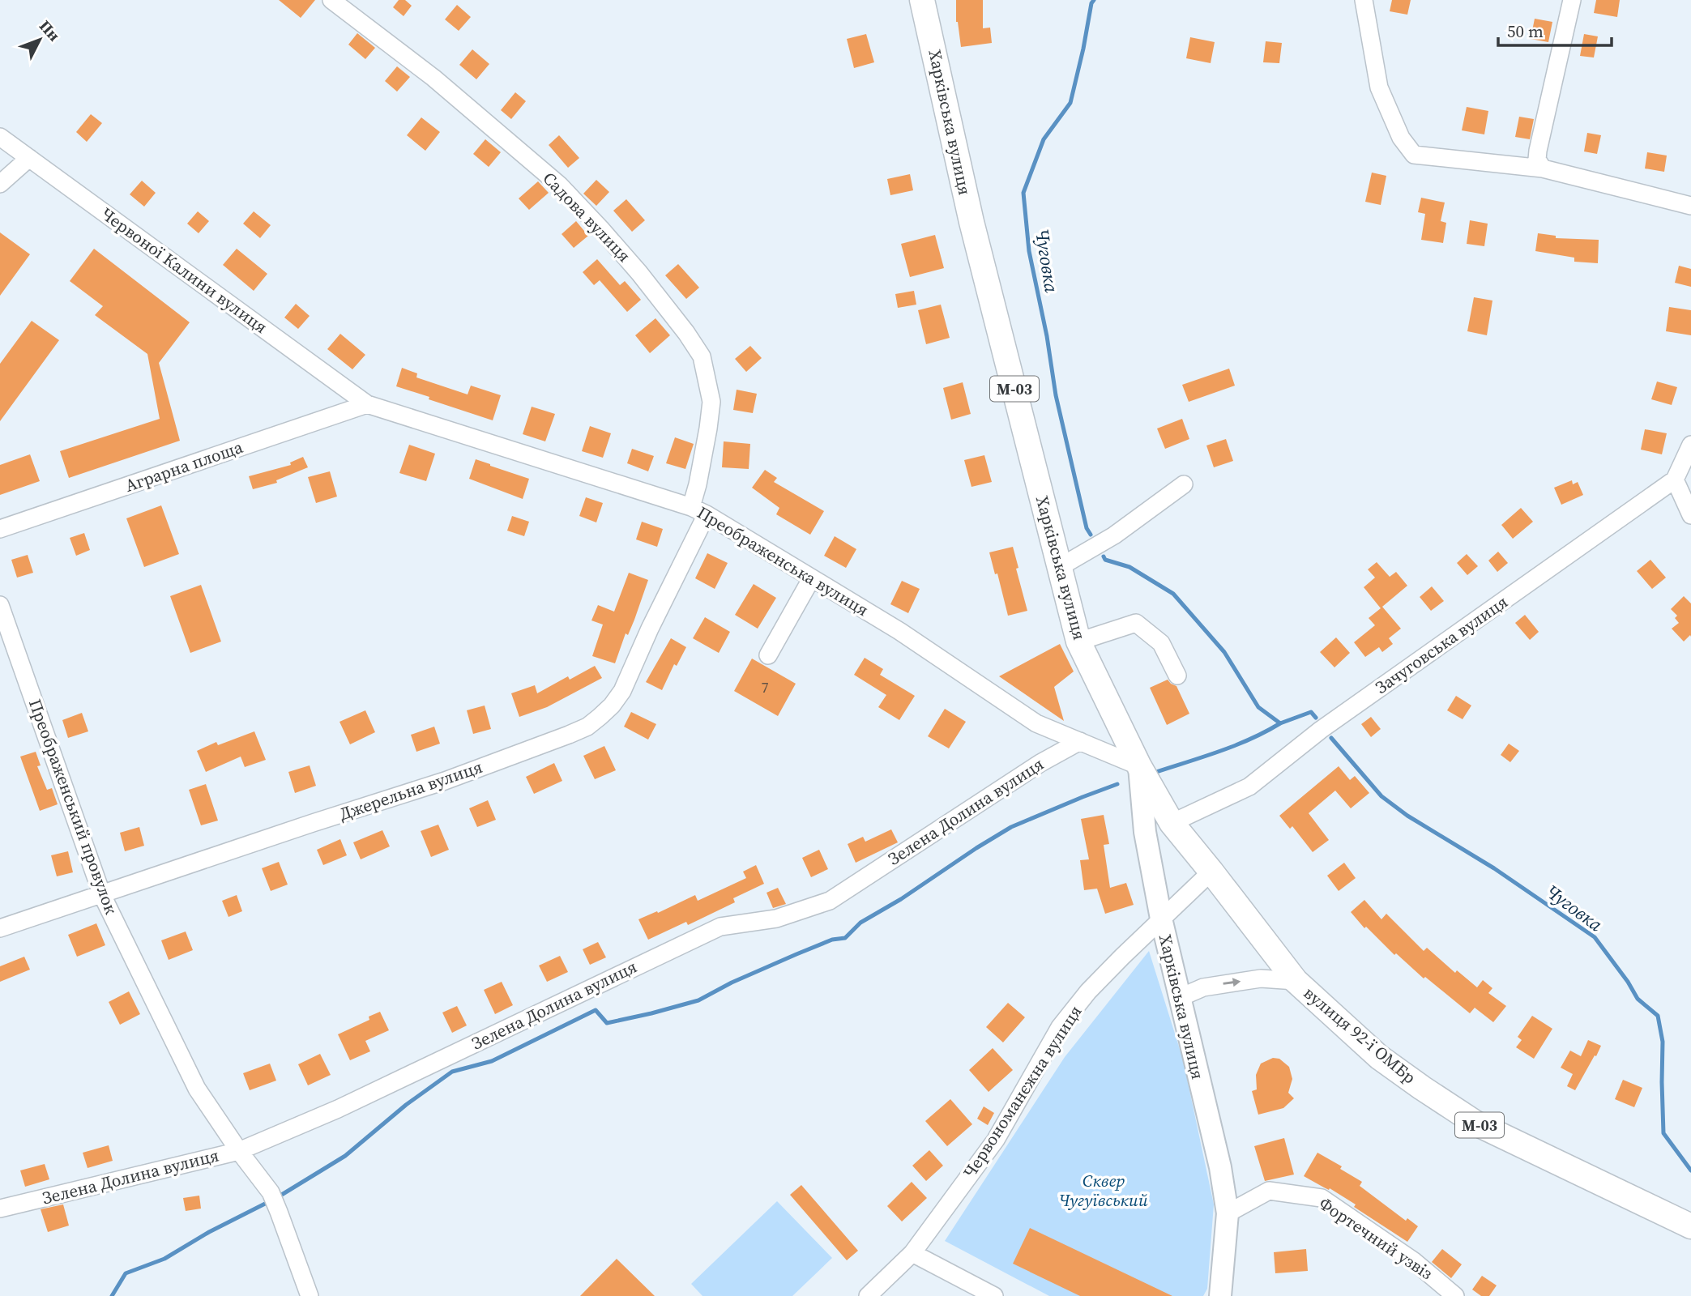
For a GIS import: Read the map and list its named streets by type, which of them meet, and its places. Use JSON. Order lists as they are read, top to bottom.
{
  "streets": {
    "highway": ["Харківська вулиця", "М-03", "вулиця 92-ї ОМБр"],
    "street": [
      "Садова вулиця",
      "Червоної Калини вулиця",
      "Аграрна площа",
      "Преображенська вулиця",
      "Зачуговська вулиця",
      "Джерельна вулиця",
      "Преображенський провулок",
      "Зелена Долина вулиця",
      "Червономанєжна вулиця",
      "Фортечний узвіз"
    ]
  },
  "crossings": [
    ["Харківська вулиця", "Преображенська вулиця"],
    ["Харківська вулиця", "вулиця 92-ї ОМБр"],
    ["Харківська вулиця", "Червономанєжна вулиця"],
    ["Харківська вулиця", "Фортечний узвіз"],
    ["Садова вулиця", "Преображенська вулиця"],
    ["Садова вулиця", "Джерельна вулиця"],
    ["Червоної Калини вулиця", "Аграрна площа"],
    ["Червоної Калини вулиця", "Преображенська вулиця"],
    ["Аграрна площа", "Преображенська вулиця"],
    ["Преображенська вулиця", "Джерельна вулиця"],
    ["Преображенська вулиця", "Зелена Долина вулиця"],
    ["Преображенська вулиця", "вулиця 92-ї ОМБр"],
    ["Зачуговська вулиця", "вулиця 92-ї ОМБр"],
    ["Джерельна вулиця", "Преображенський провулок"],
    ["Преображенський провулок", "Зелена Долина вулиця"],
    ["вулиця 92-ї ОМБр", "Червономанєжна вулиця"]
  ],
  "water": ["Чуговка"],
  "parks": ["Сквер Чугуївський"],
  "house_numbers": ["7"],
  "scale_bar": "50 m",
  "north": "top right"
}
